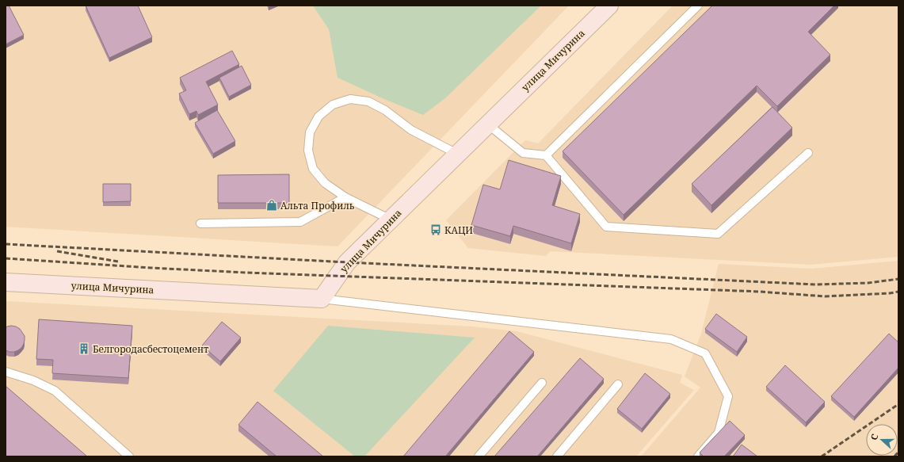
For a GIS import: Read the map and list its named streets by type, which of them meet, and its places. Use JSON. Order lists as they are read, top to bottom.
{
  "streets": {
    "street": ["улица Мичурина"]
  },
  "places": {
    "shop": ["Альта Профиль"],
    "bus stop": ["КАЦИ"],
    "building": ["Белгородасбестоцемент"]
  },
  "north": "left"
}
